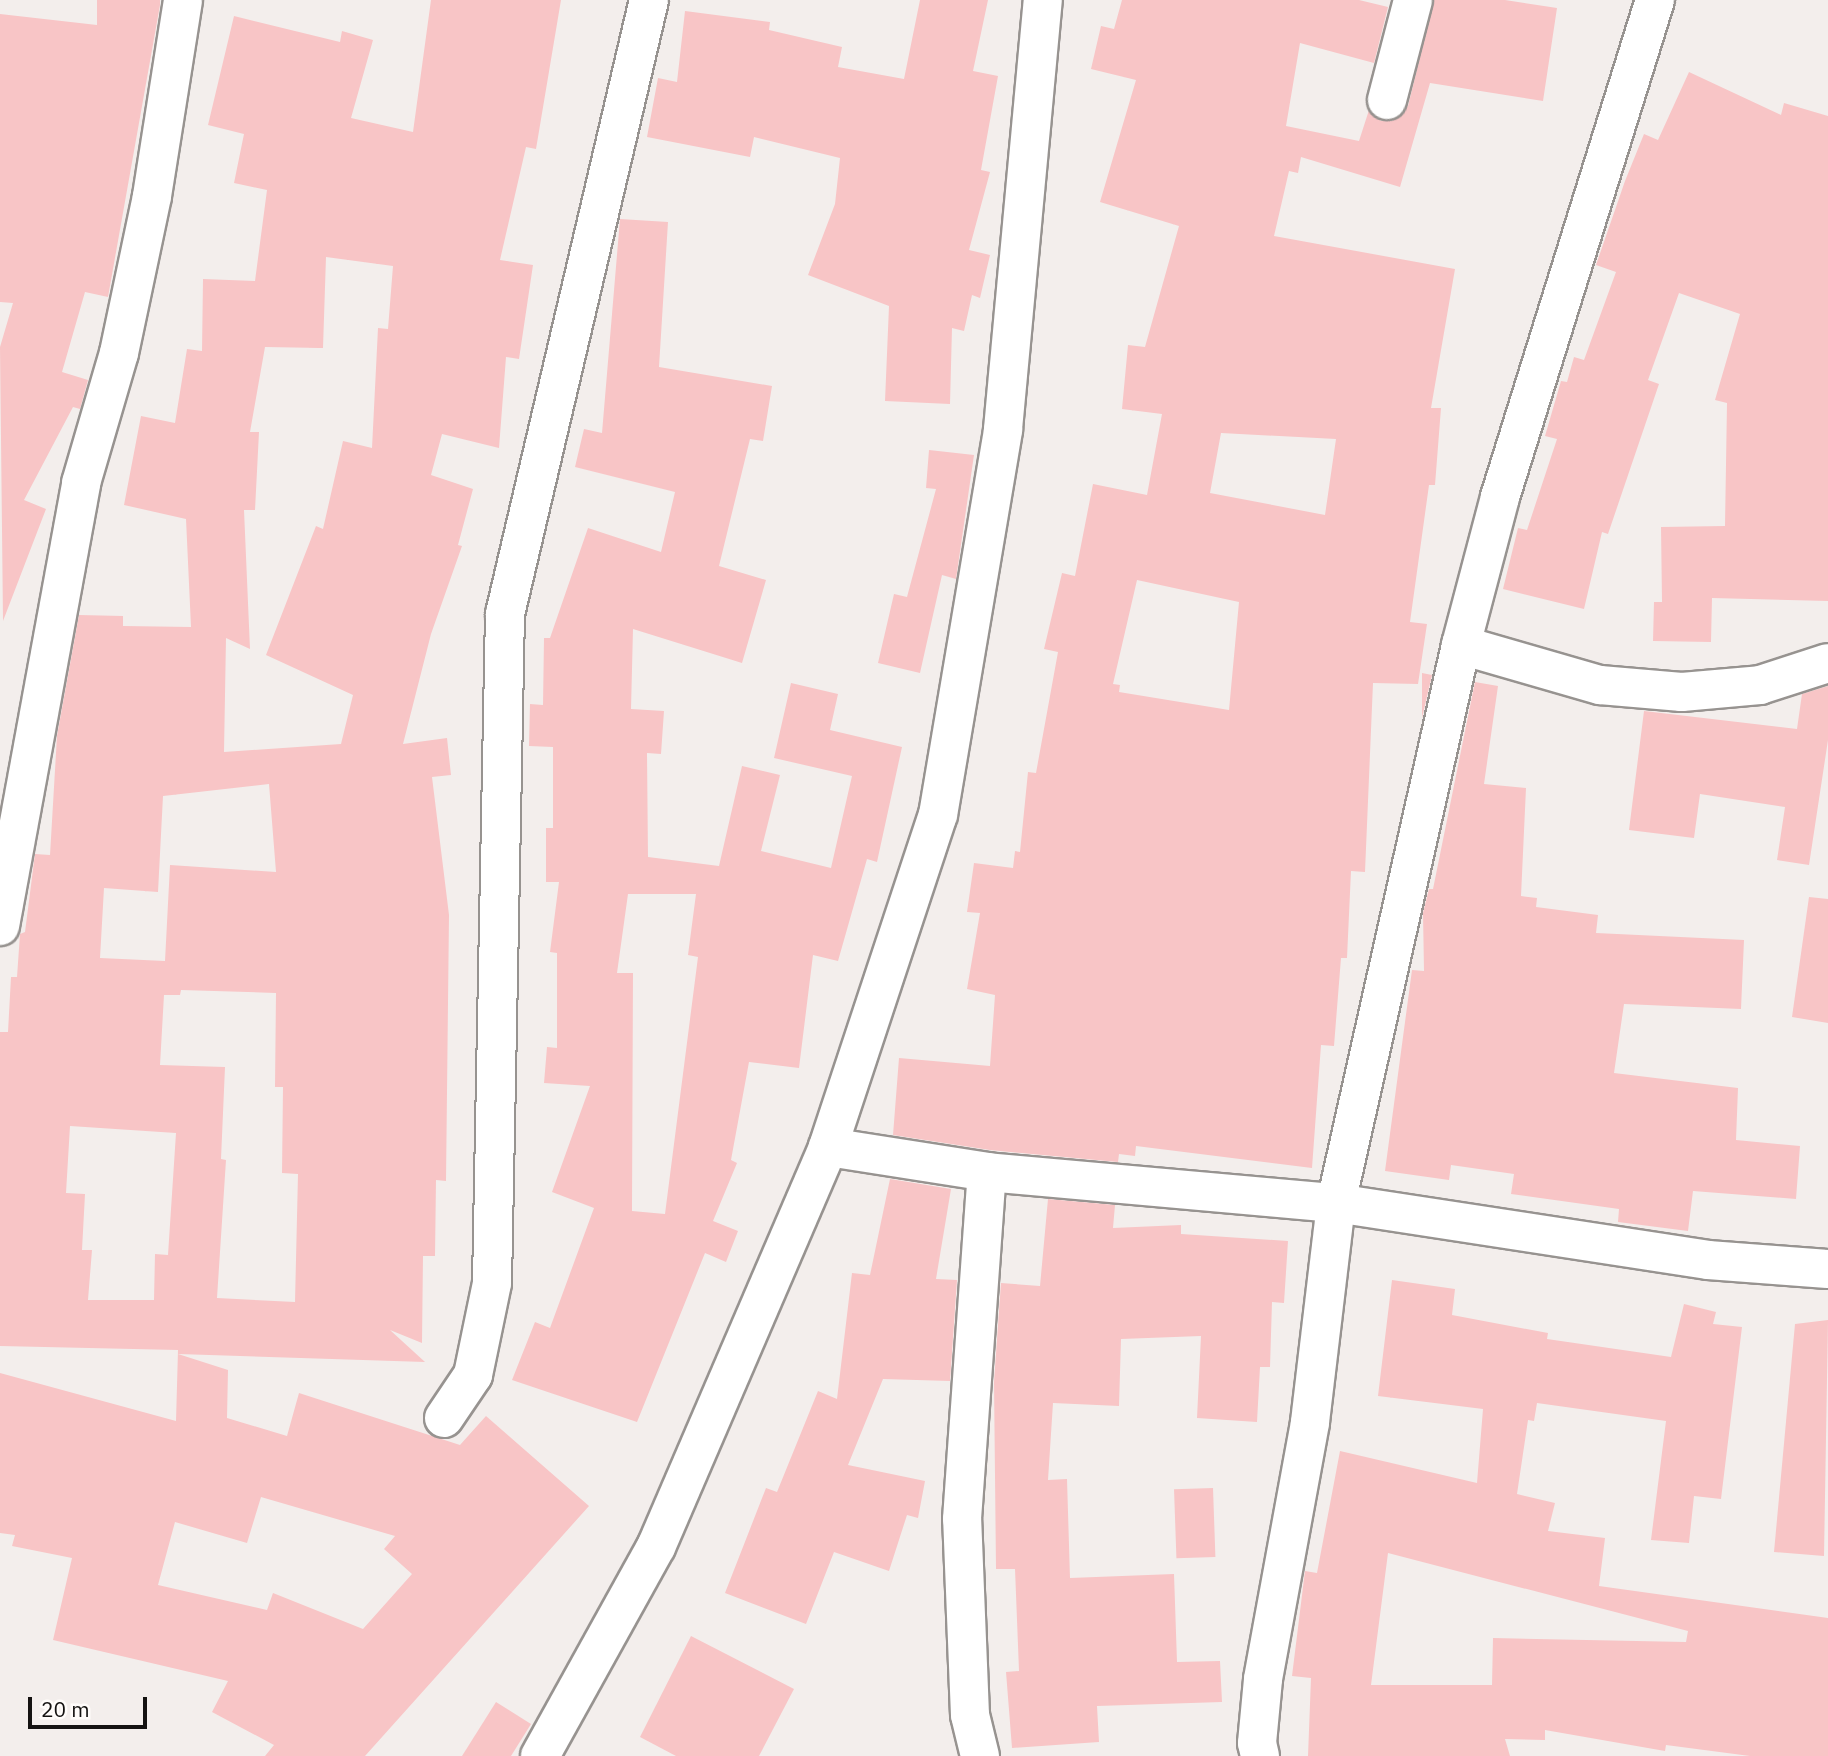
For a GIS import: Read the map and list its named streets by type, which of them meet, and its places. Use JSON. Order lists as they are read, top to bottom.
{
  "scale_bar": "20 m"
}
